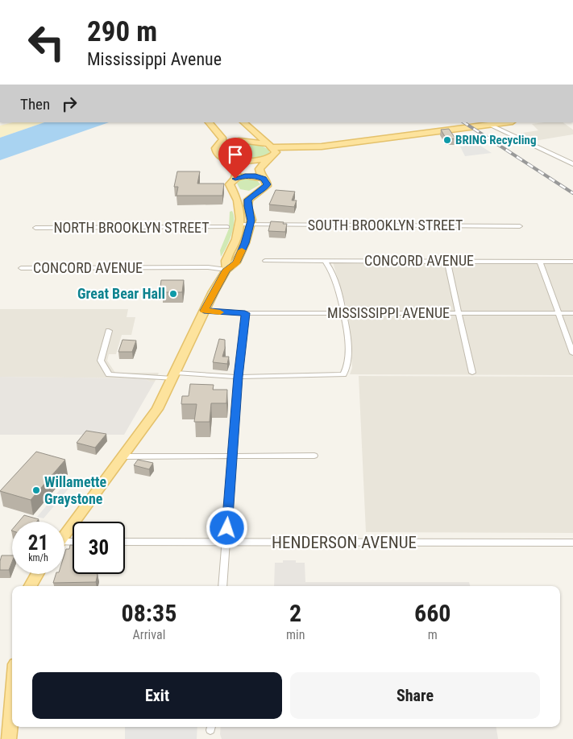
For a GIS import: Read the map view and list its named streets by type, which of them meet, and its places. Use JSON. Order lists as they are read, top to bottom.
{
  "streets": {
    "street": [
      "SOUTH BROOKLYN STREET",
      "NORTH BROOKLYN STREET",
      "CONCORD AVENUE",
      "MISSISSIPPI AVENUE",
      "HENDERSON AVENUE"
    ]
  },
  "places": ["BRING Recycling", "Great Bear Hall", "Willamette Graystone"],
  "page": {
    "turn": ["290 m", "Mississippi Avenue"],
    "then": "Then",
    "speed": "21 km/h",
    "limit": "30",
    "eta": [
      "08:35",
      "Arrival",
      "2",
      "min",
      "660",
      "m"
    ],
    "buttons": ["Exit", "Share"]
  }
}
